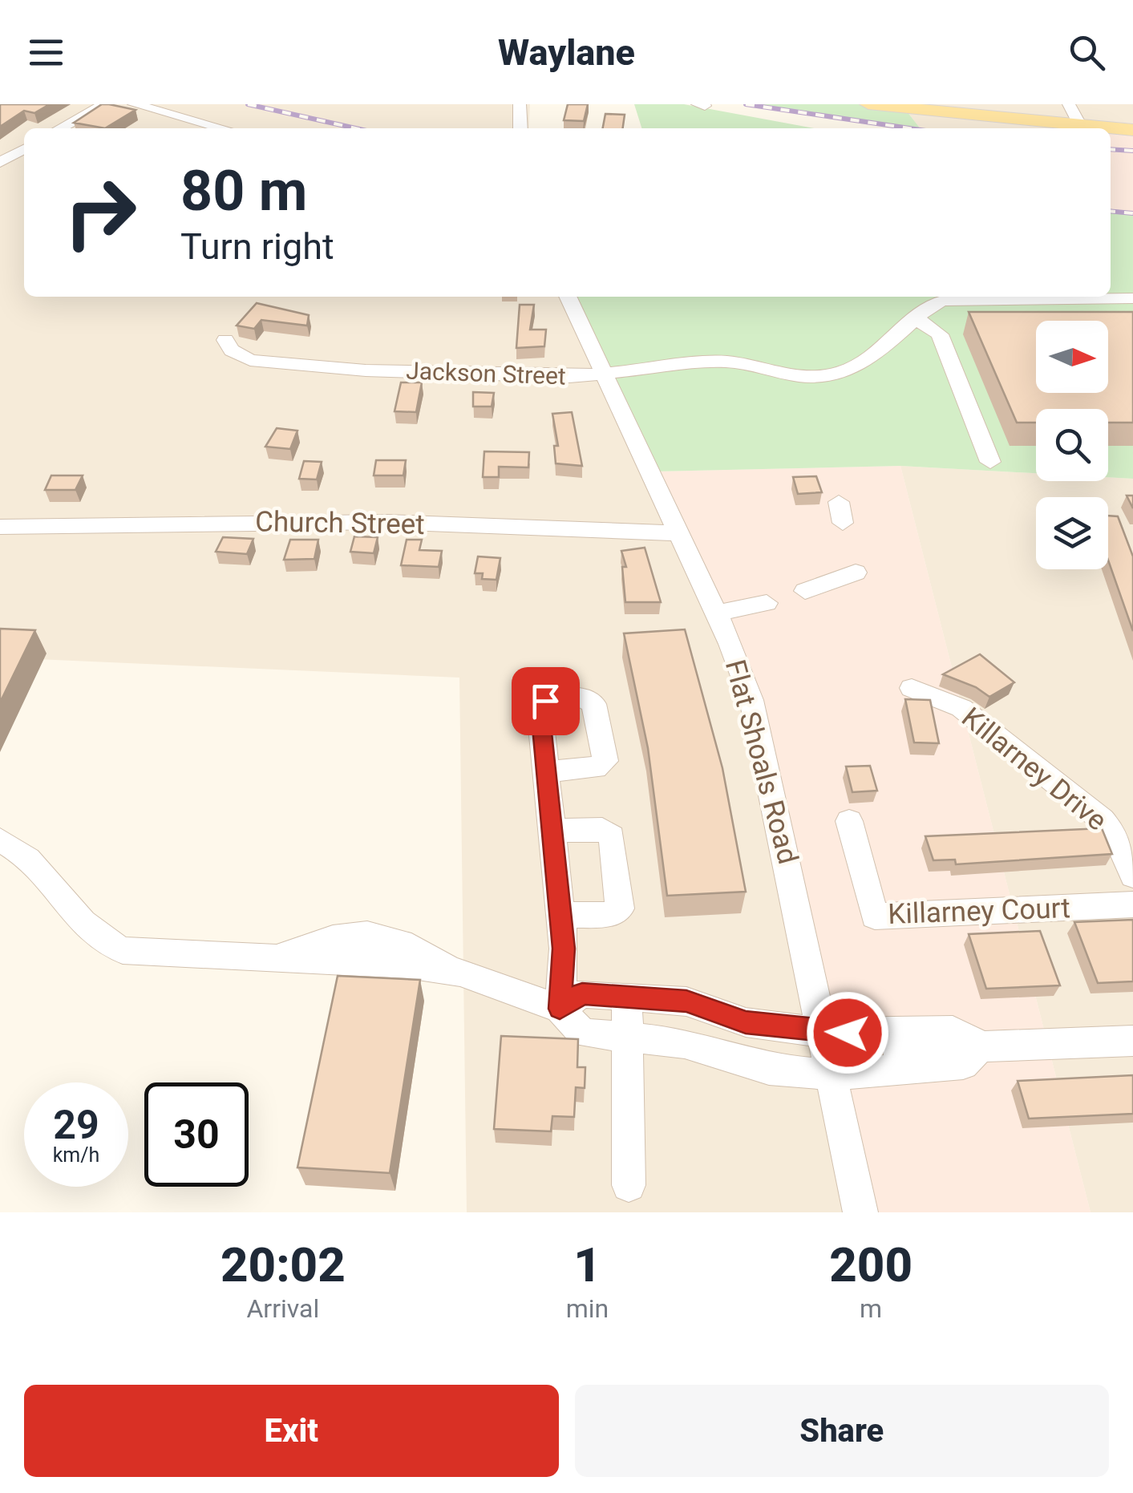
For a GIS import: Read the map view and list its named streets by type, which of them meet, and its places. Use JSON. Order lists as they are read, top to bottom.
{
  "streets": {
    "street": [
      "Jackson Street",
      "Church Street",
      "Flat Shoals Road",
      "Killarney Drive",
      "Killarney Court"
    ]
  },
  "crossings": [
    ["Jackson Street", "Flat Shoals Road"],
    ["Church Street", "Flat Shoals Road"]
  ],
  "north": "right",
  "page": {
    "header": "Waylane",
    "turn": ["80 m", "Turn right"],
    "speed": "29 km/h",
    "limit": "30",
    "eta": [
      "20:02",
      "Arrival",
      "1",
      "min",
      "200",
      "m"
    ],
    "buttons": ["Exit", "Share"]
  }
}
